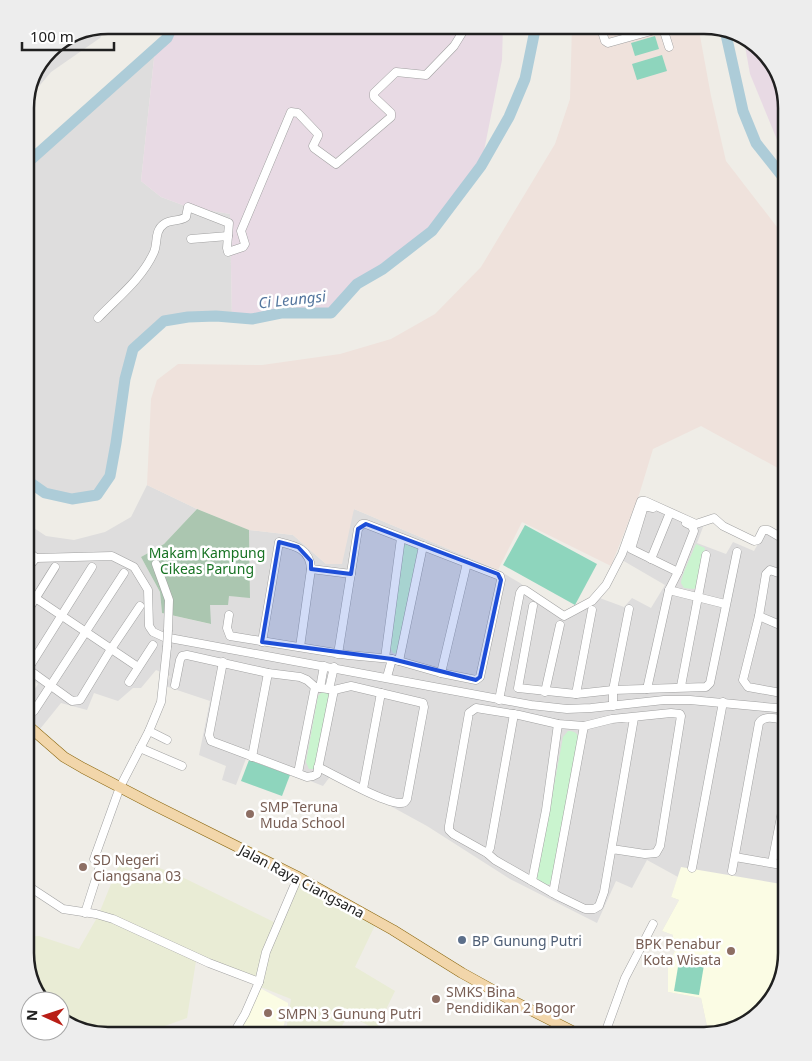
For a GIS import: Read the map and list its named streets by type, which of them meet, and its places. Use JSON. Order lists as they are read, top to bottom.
{
  "streets": {
    "main road": ["Jalan Raya Ciangsana"]
  },
  "water": ["Ci Leungsi"],
  "parks": ["Makam Kampung Cikeas Parung"],
  "places": [
    "SMP Teruna Muda School",
    "SD Negeri Ciangsana 03",
    "BP Gunung Putri",
    "BPK Penabur Kota Wisata",
    "SMKS Bina Pendidikan 2 Bogor",
    "SMPN 3 Gunung Putri"
  ],
  "scale_bar": "100 m",
  "north": "left"
}
